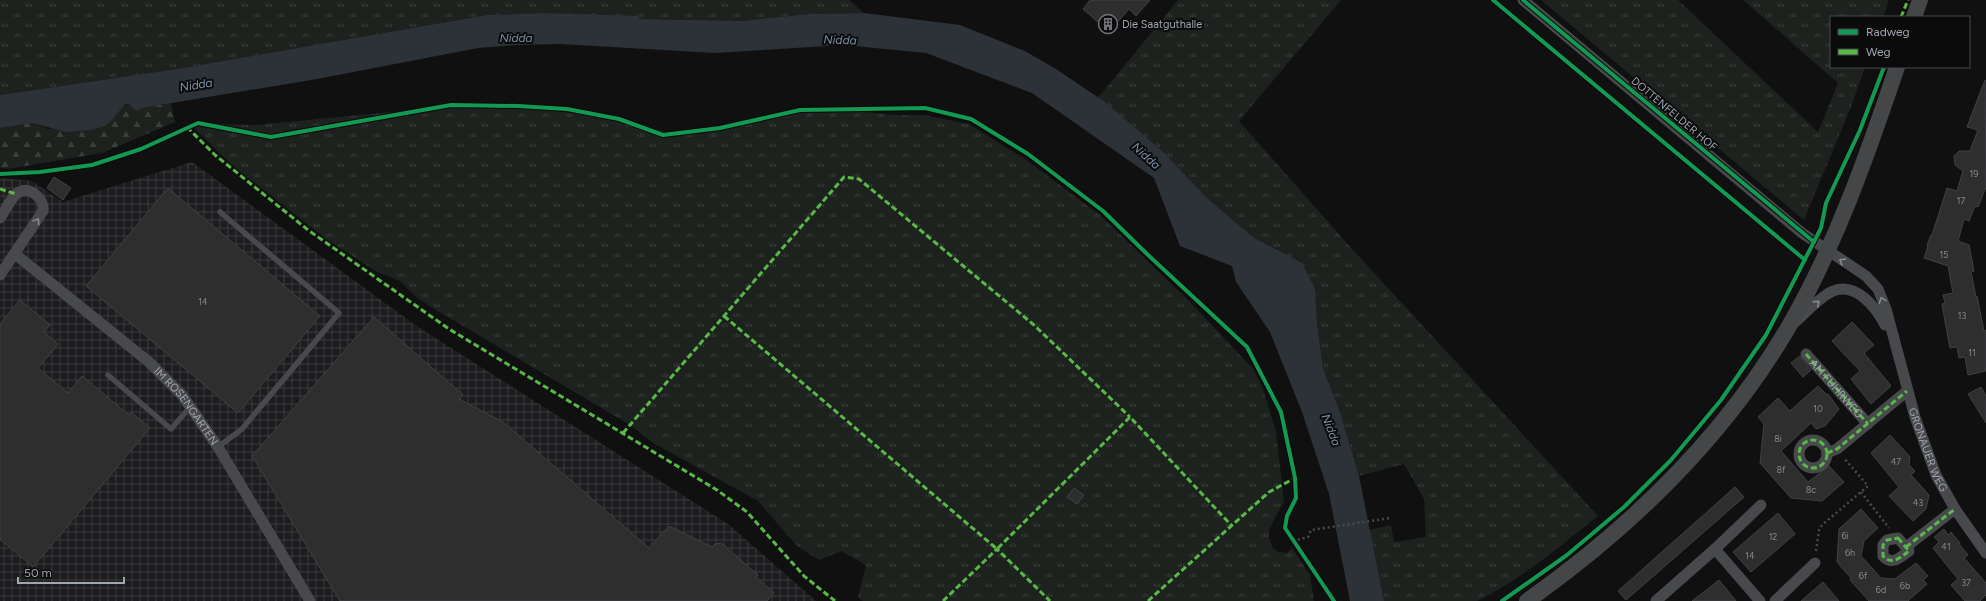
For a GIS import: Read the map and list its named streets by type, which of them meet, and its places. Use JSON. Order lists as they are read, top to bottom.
{
  "streets": {
    "street": [
      "DOTTENFELDER HOF",
      "AM FUHRWEG",
      "IM ROSENGARTEN",
      "GRONAUER WEG"
    ]
  },
  "crossings": [
    ["DOTTENFELDER HOF", "GRONAUER WEG"],
    ["AM FUHRWEG", "GRONAUER WEG"]
  ],
  "water": ["Nidda"],
  "places": {
    "building": ["Die Saatguthalle"]
  },
  "house_numbers": [
    "19",
    "17",
    "15",
    "14",
    "13",
    "11",
    "10",
    "8i",
    "47",
    "8f",
    "8c",
    "43",
    "6i",
    "12",
    "41",
    "6h",
    "14",
    "6f",
    "37",
    "6b",
    "6d"
  ],
  "legend": ["Radweg", "Weg"],
  "scale_bar": "50 m"
}
